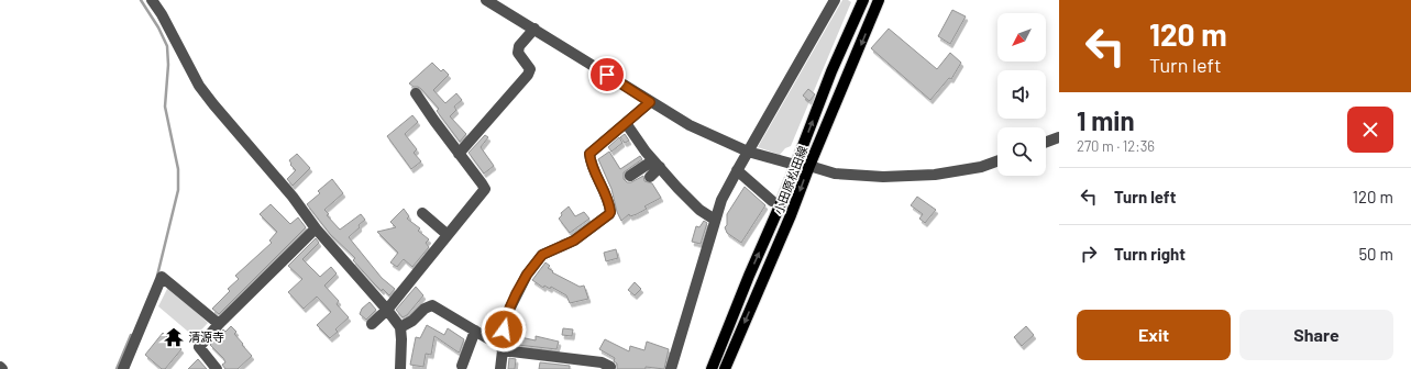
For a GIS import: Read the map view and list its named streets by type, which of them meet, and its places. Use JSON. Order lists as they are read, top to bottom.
{
  "streets": {
    "main road": ["小田原松田線"]
  },
  "places": {
    "temple": ["清源寺"]
  },
  "north": "bottom left",
  "page": {
    "turn": ["120 m", "Turn left"],
    "heading": ["1 min", "270 m · 12:36"],
    "list": [
      {
        "name": "Turn left",
        "value": "120 m"
      },
      {
        "name": "Turn right",
        "value": "50 m"
      }
    ],
    "buttons": ["Exit", "Share"]
  }
}
